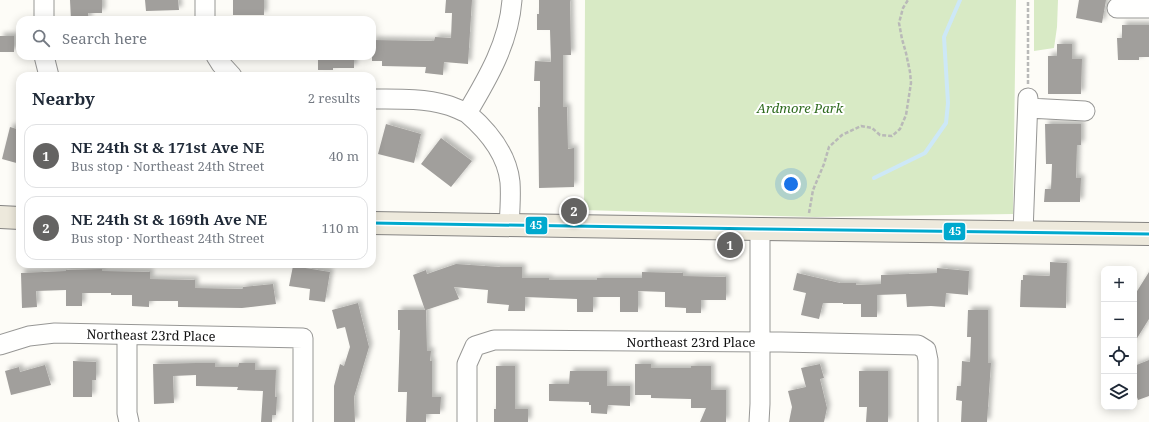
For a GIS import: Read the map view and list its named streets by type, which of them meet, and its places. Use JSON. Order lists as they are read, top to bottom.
{
  "streets": {
    "street": ["Northeast 23rd Place"]
  },
  "parks": ["Ardmore Park"],
  "lines": ["transit line 45"],
  "page": {
    "search": "Search here",
    "heading": ["Nearby", "2 results"],
    "list": [
      {
        "mark": "1",
        "name": "NE 24th St & 171st Ave NE",
        "note": "Bus stop · Northeast 24th Street",
        "value": "40 m"
      },
      {
        "mark": "2",
        "name": "NE 24th St & 169th Ave NE",
        "note": "Bus stop · Northeast 24th Street",
        "value": "110 m"
      }
    ],
    "pins": ["2", "1"],
    "map_buttons": ["+", "−"]
  }
}
